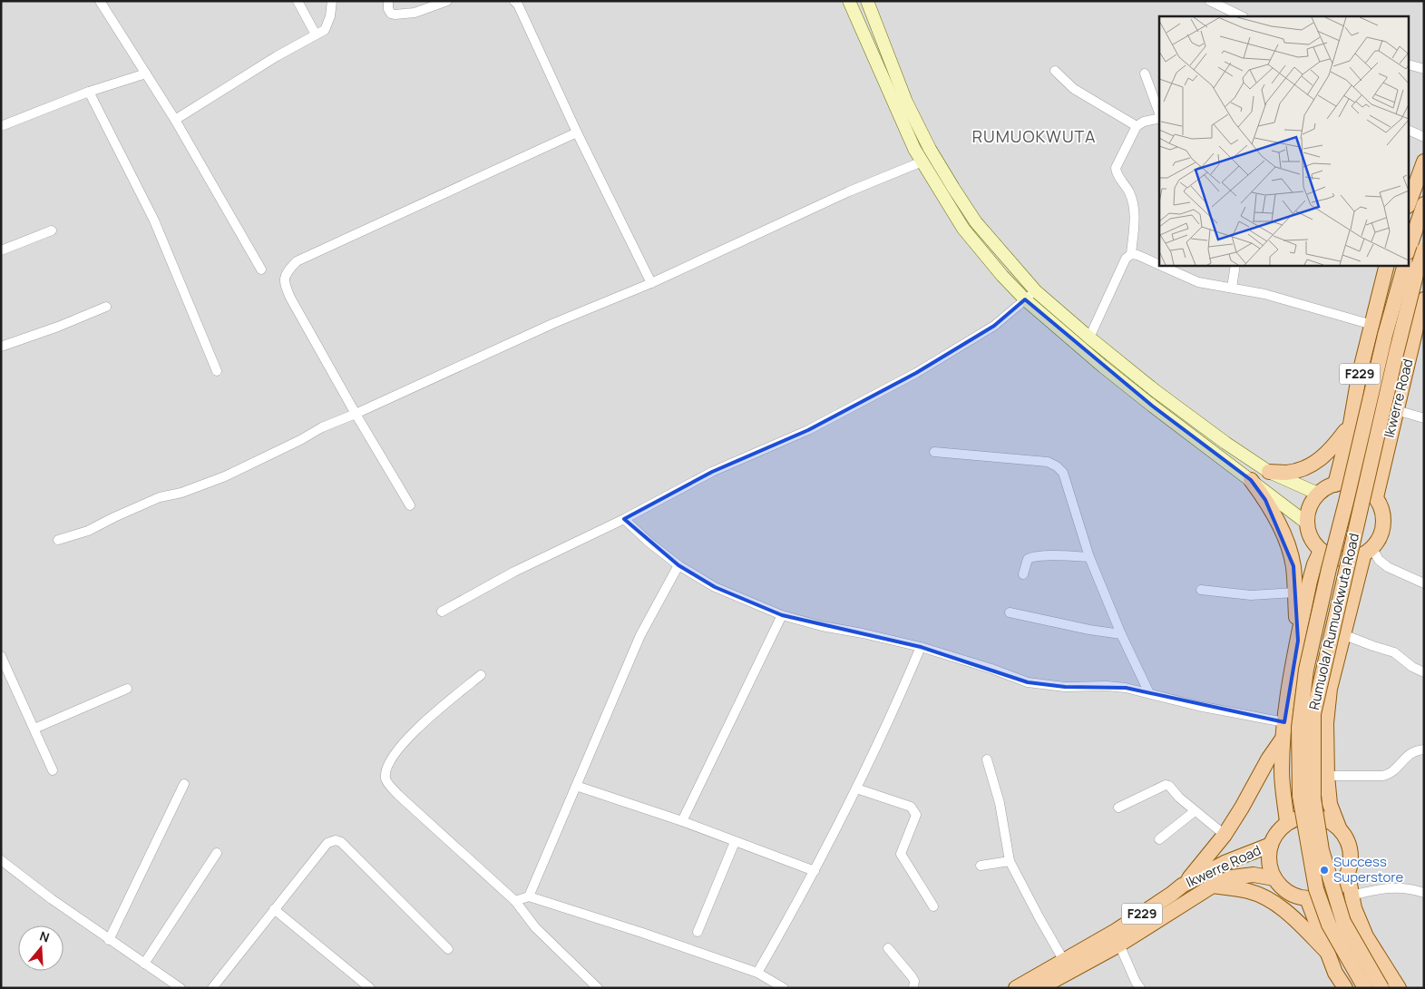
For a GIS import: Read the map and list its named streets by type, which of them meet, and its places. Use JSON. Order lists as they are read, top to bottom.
{
  "streets": {
    "main road": ["F229", "Ikwerre Road", "Rumuola/ Rumuokwuta Road"]
  },
  "crossings": [
    ["F229", "Ikwerre Road"]
  ],
  "districts": ["RUMUOKWUTA"],
  "places": ["Success Superstore"],
  "north": "top"
}
